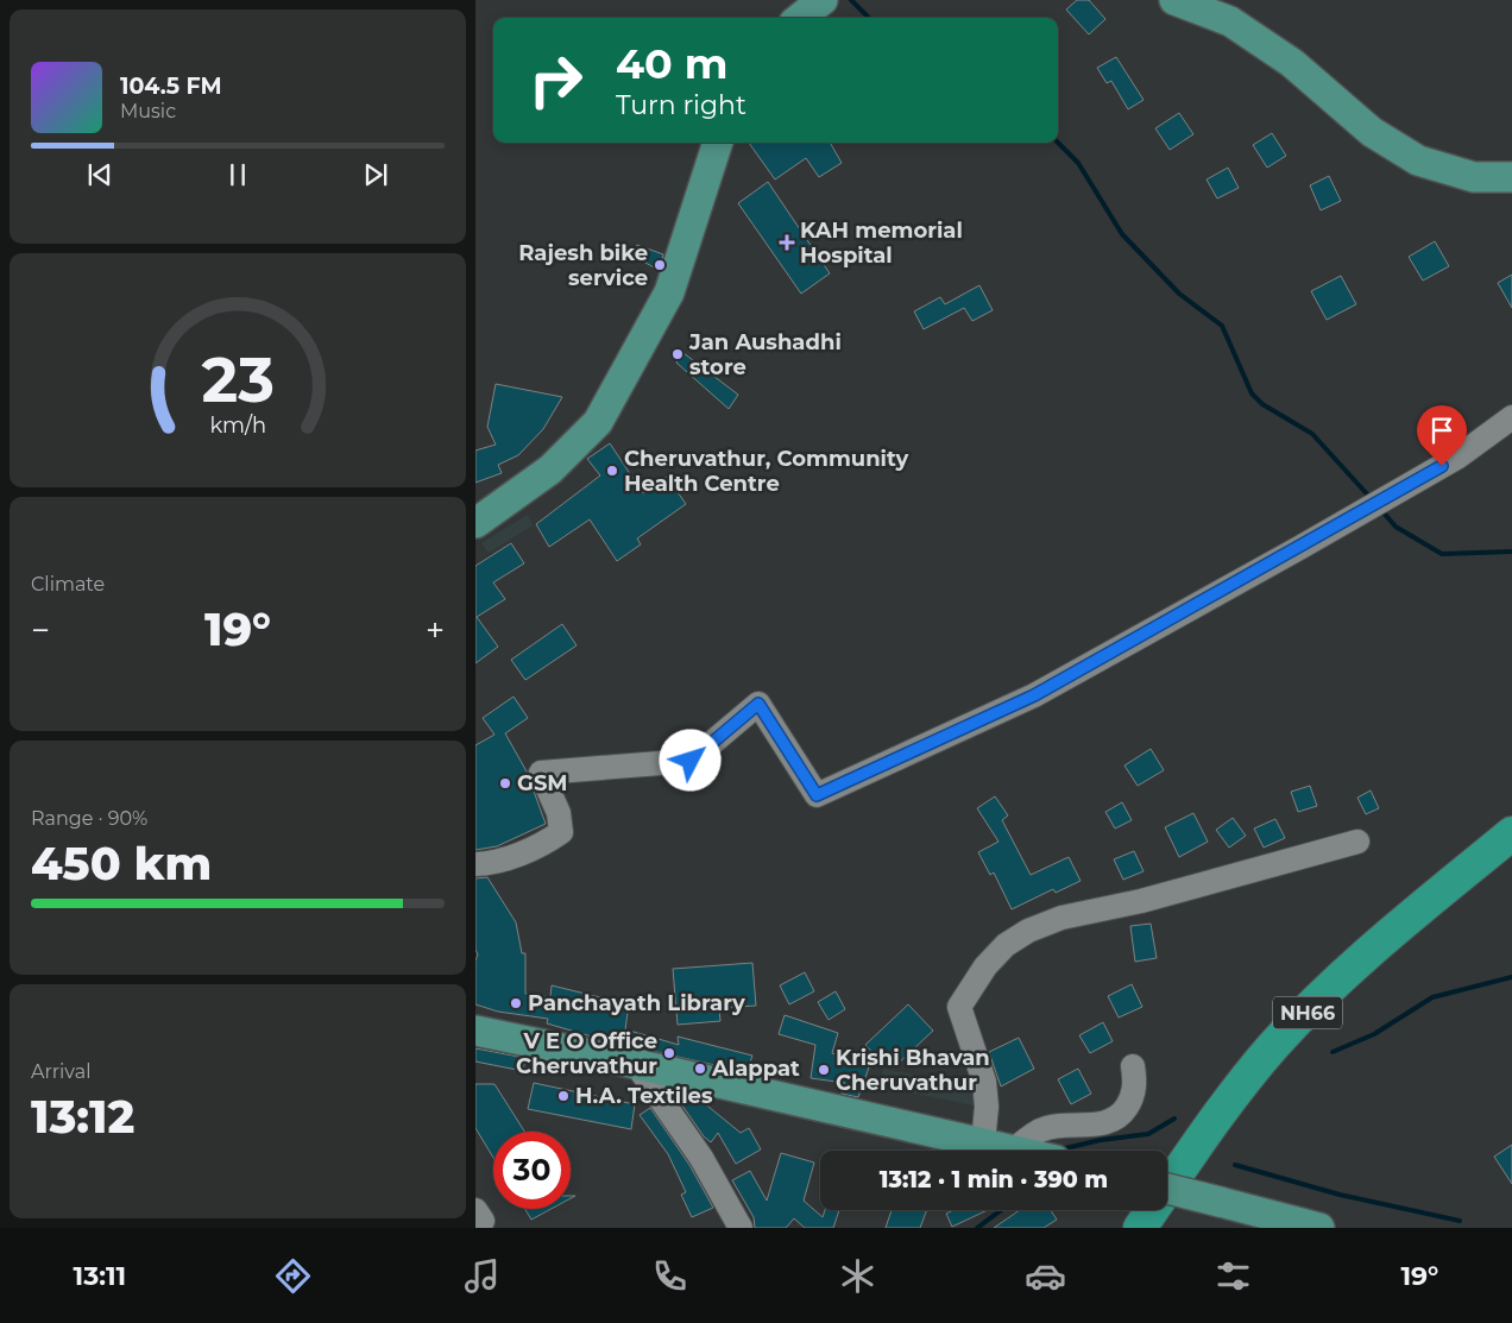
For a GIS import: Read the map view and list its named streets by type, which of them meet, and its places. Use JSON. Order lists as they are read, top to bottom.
{
  "streets": {
    "highway": ["NH66"]
  },
  "places": {
    "health": ["KAH memorial Hospital"],
    "other": [
      "Rajesh bike service",
      "Jan Aushadhi store",
      "Cheruvathur, Community Health Centre",
      "GSM",
      "Panchayath Library",
      "V E O Office Cheruvathur",
      "Alappat",
      "Krishi Bhavan Cheruvathur",
      "H.A. Textiles"
    ]
  },
  "page": {
    "turn": ["40 m", "Turn right"],
    "song": ["104.5 FM", "Music"],
    "tile": [
      "Climate",
      ["Range · 90%", "450 km"],
      ["Arrival", "13:12"]
    ],
    "heat": ["−", "19°", "+"],
    "limit": "30",
    "trip": "13:12 · 1 min · 390 m",
    "tabs": ["13:11", "19°"],
    "gauge": ["23", "km/h"]
  }
}
